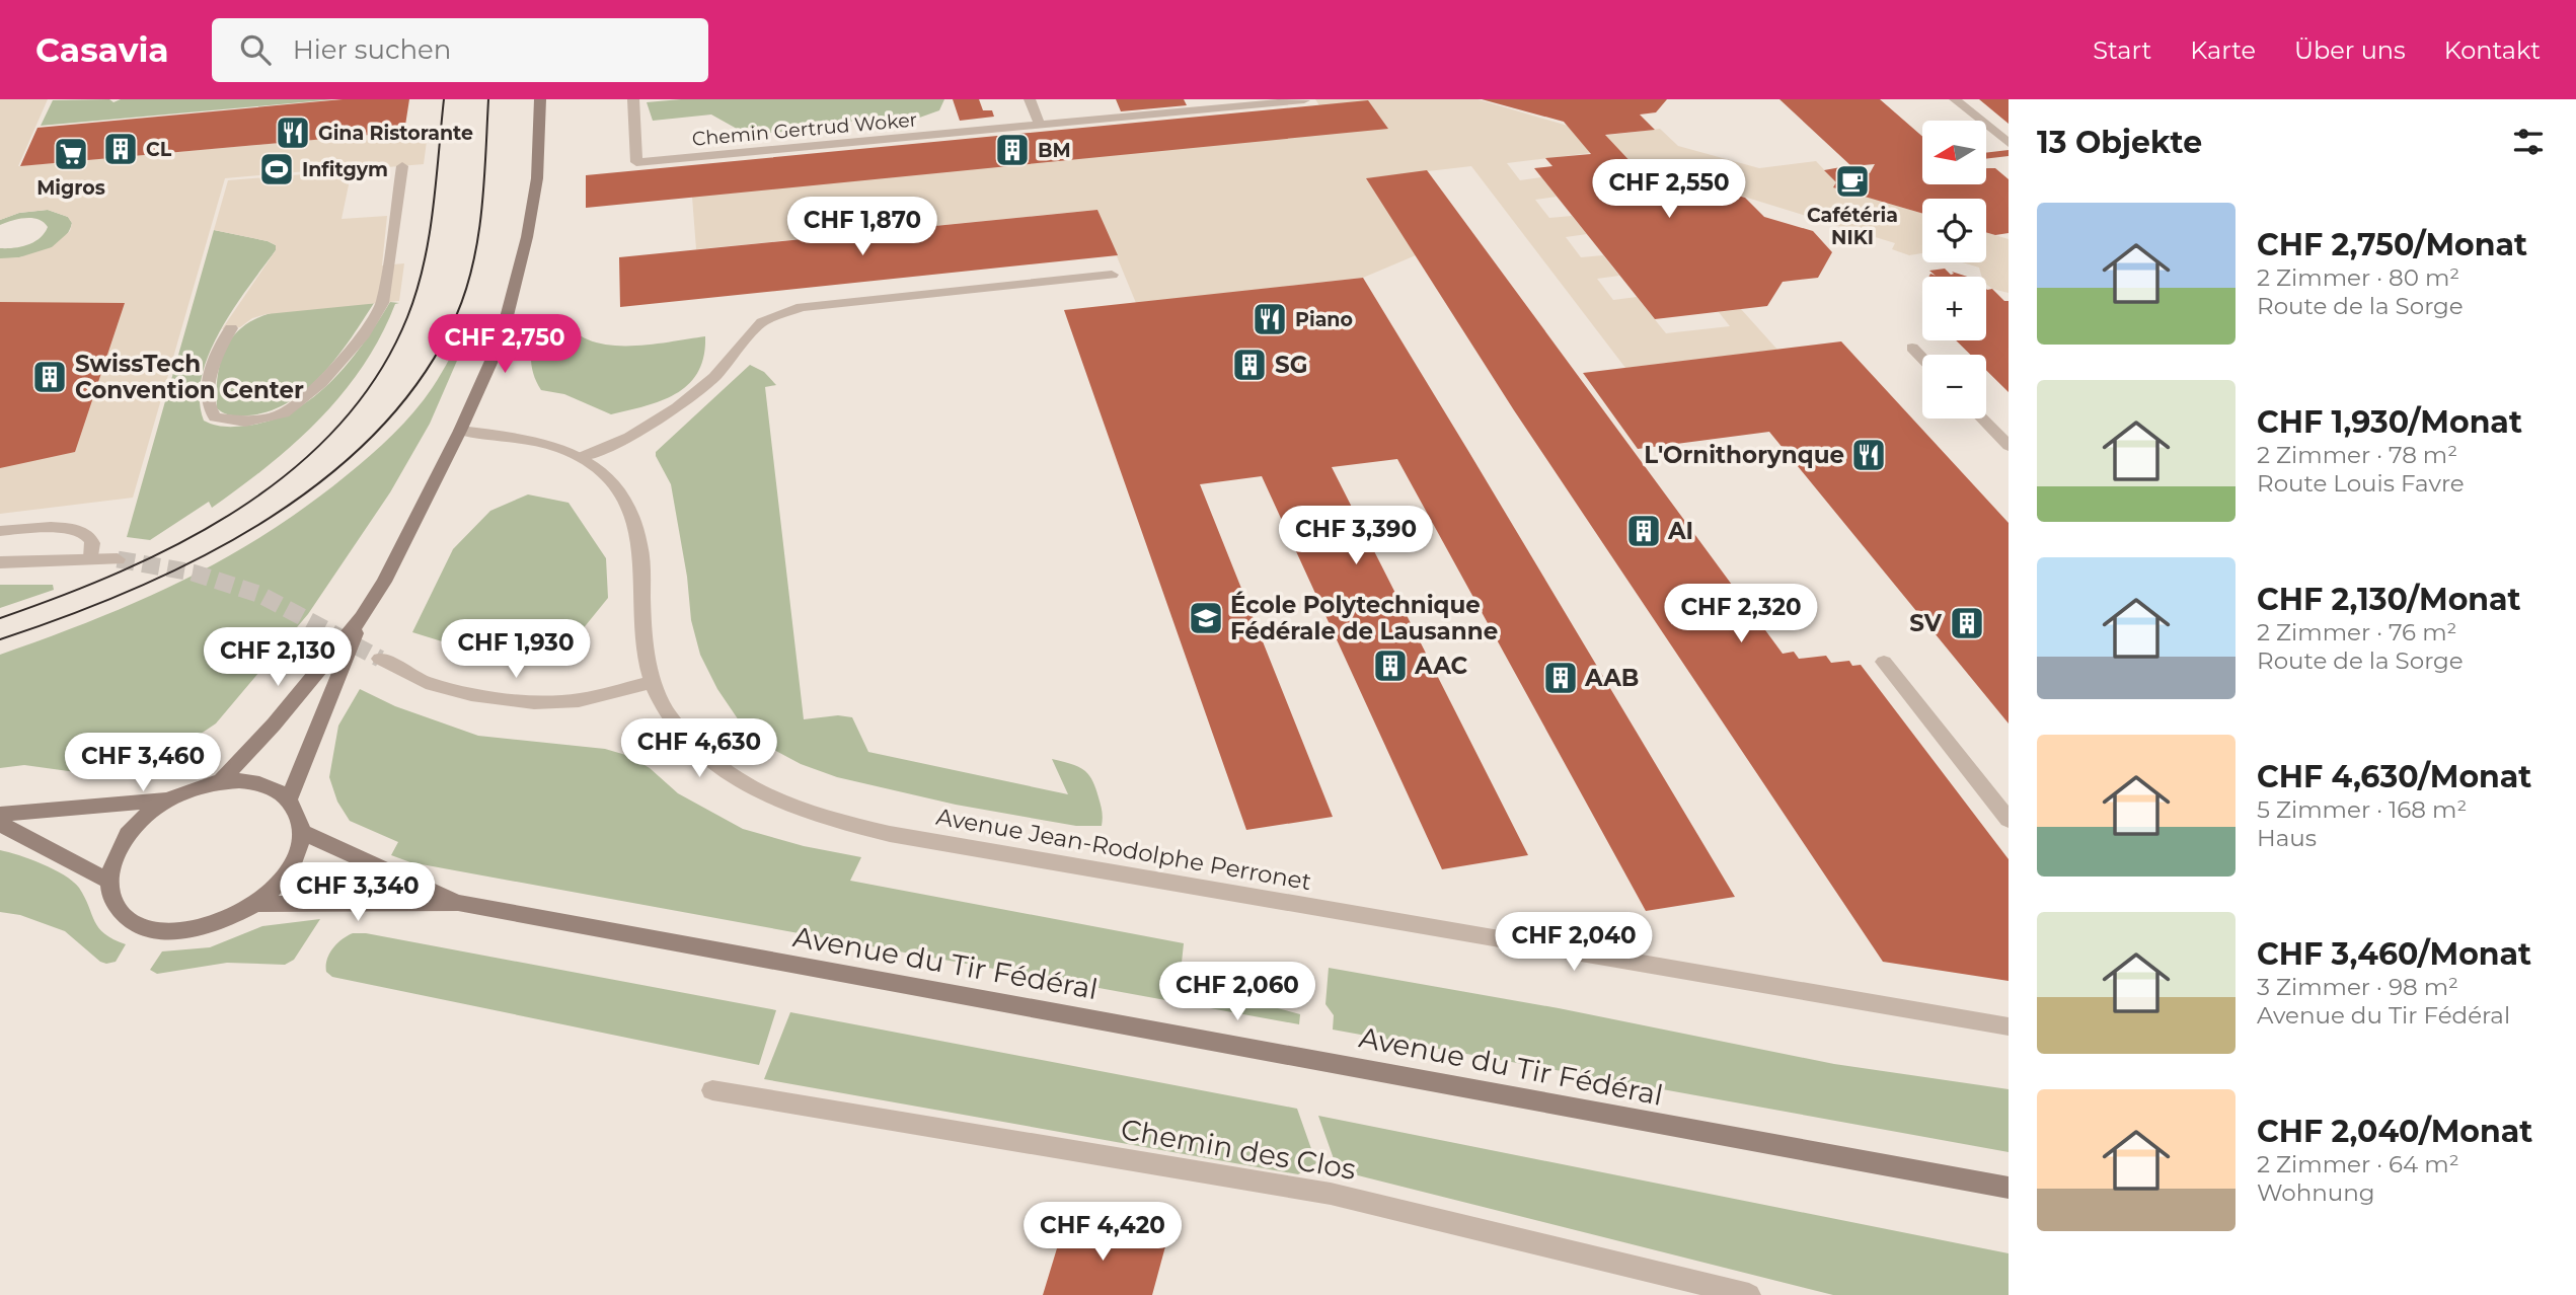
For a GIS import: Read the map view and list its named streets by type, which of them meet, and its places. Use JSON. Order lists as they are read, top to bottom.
{
  "streets": {
    "main road": ["Avenue du Tir Fédéral"],
    "street": ["Chemin Gertrud Woker", "Avenue Jean-Rodolphe Perronet", "Chemin des Clos"]
  },
  "places": {
    "restaurant": ["Gina Ristorante", "Piano", "L'Ornithorynque"],
    "building": [
      "CL",
      "BM",
      "SG",
      "SwissTech Convention Center",
      "AI",
      "SV",
      "AAC",
      "AAB"
    ],
    "supermarket": ["Migros"],
    "sports": ["Infitgym"],
    "cafe": ["Cafétéria NIKI"],
    "school or university": ["École Polytechnique Fédérale de Lausanne"]
  },
  "north": "left",
  "page": {
    "header": "Casavia",
    "search": "Hier suchen",
    "nav": [
      "Start",
      "Karte",
      "Über uns",
      "Kontakt"
    ],
    "heading": "13 Objekte",
    "map_buttons": ["+", "−"],
    "price": [
      "CHF 2,550",
      "CHF 1,870",
      "CHF 2,750",
      "CHF 3,390",
      "CHF 2,320",
      "CHF 1,930",
      "CHF 2,130",
      "CHF 4,630",
      "CHF 3,460",
      "CHF 3,340",
      "CHF 2,040",
      "CHF 2,060",
      "CHF 4,420"
    ],
    "list": [
      {
        "name": "CHF 2,750/Monat",
        "note": "2 Zimmer · 80 m² · Route de la Sorge"
      },
      {
        "name": "CHF 1,930/Monat",
        "note": "2 Zimmer · 78 m² · Route Louis Favre"
      },
      {
        "name": "CHF 2,130/Monat",
        "note": "2 Zimmer · 76 m² · Route de la Sorge"
      },
      {
        "name": "CHF 4,630/Monat",
        "note": "5 Zimmer · 168 m² · Haus"
      },
      {
        "name": "CHF 3,460/Monat",
        "note": "3 Zimmer · 98 m² · Avenue du Tir Fédéral"
      },
      {
        "name": "CHF 2,040/Monat",
        "note": "2 Zimmer · 64 m² · Wohnung"
      }
    ]
  }
}
